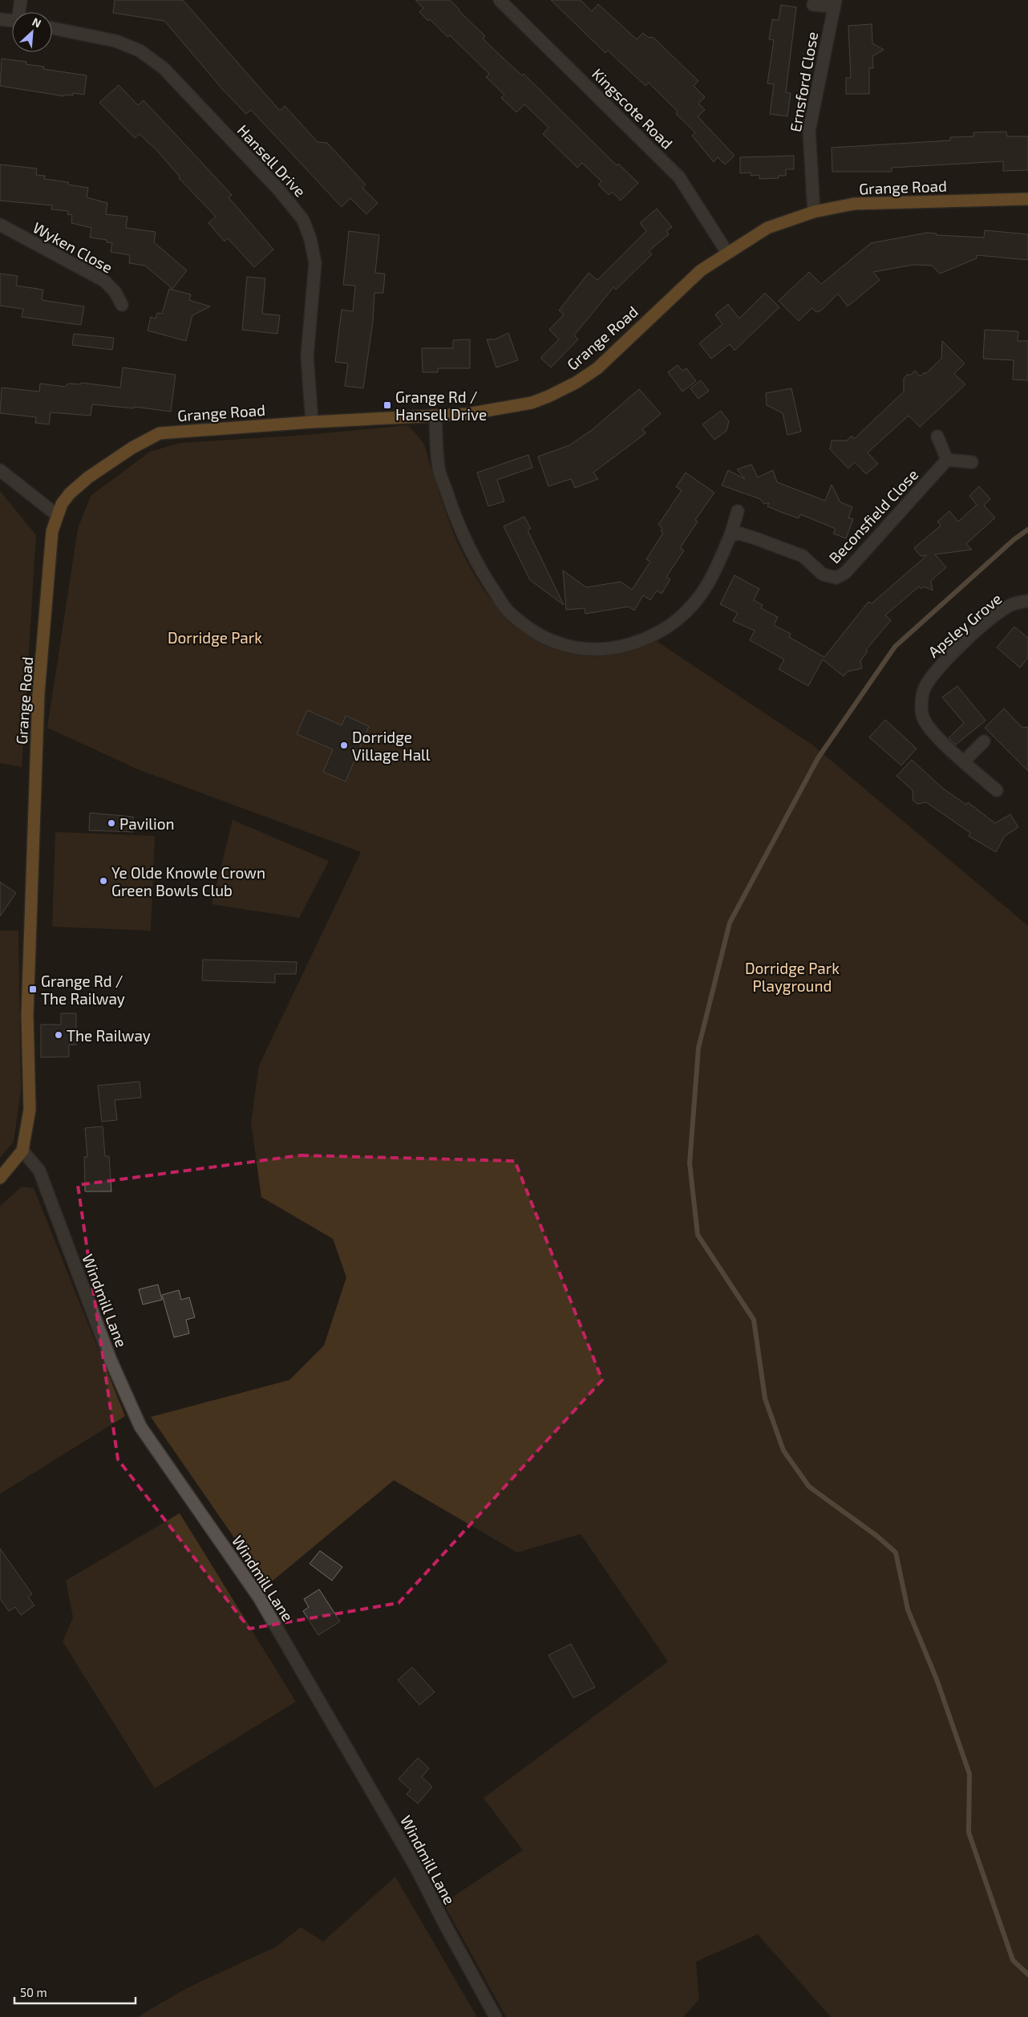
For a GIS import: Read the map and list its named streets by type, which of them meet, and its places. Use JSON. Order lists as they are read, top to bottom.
{
  "streets": {
    "main road": ["Grange Road"],
    "street": [
      "Ernsford Close",
      "Kingscote Road",
      "Hansell Drive",
      "Wyken Close",
      "Beconsfield Close",
      "Apsley Grove",
      "Windmill Lane"
    ]
  },
  "crossings": [
    ["Ernsford Close", "Grange Road"],
    ["Kingscote Road", "Grange Road"],
    ["Hansell Drive", "Grange Road"],
    ["Grange Road", "Windmill Lane"]
  ],
  "parks": ["Dorridge Park", "Dorridge Park Playground"],
  "places": {
    "transit": ["Grange Rd / Hansell Drive", "Grange Rd / The Railway"],
    "other": [
      "Dorridge Village Hall",
      "Pavilion",
      "Ye Olde Knowle Crown Green Bowls Club",
      "The Railway"
    ]
  },
  "scale_bar": "50 m",
  "north": "top right"
}
